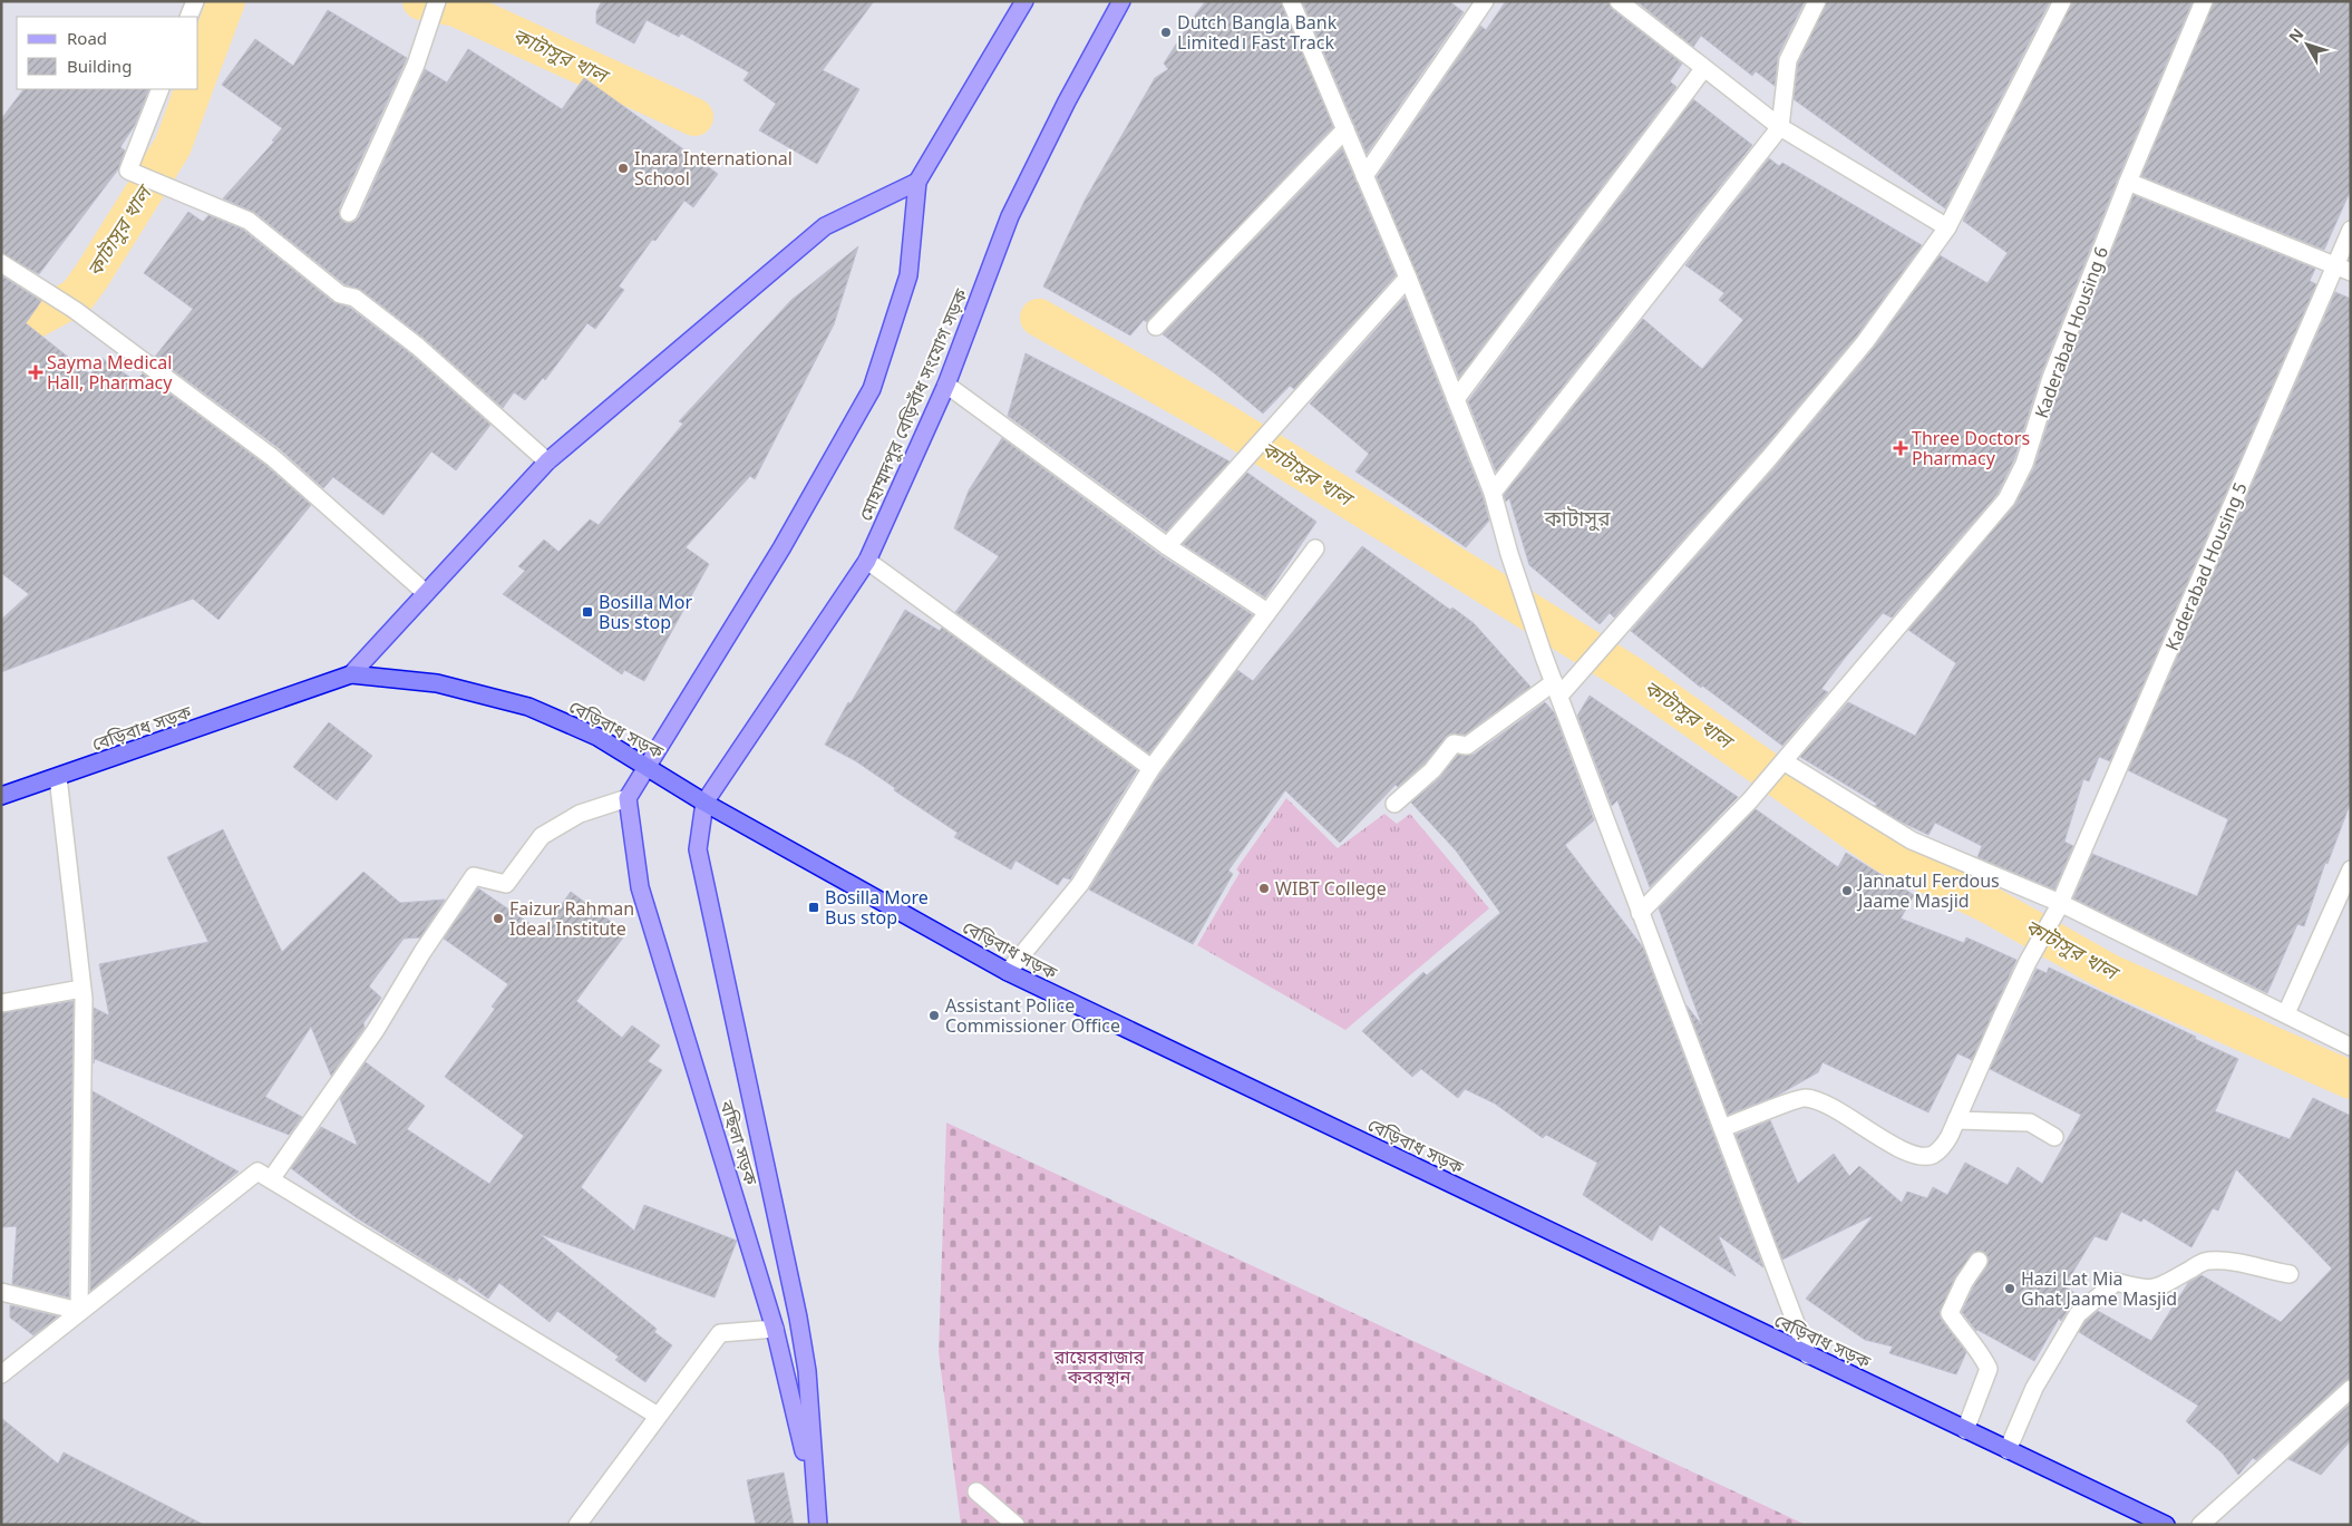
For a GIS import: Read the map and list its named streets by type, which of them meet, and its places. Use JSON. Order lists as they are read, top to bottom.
{
  "streets": {
    "highway": ["বেড়িবাধ সড়ক"],
    "main road": ["মোহাম্মদপুর বেড়িবাঁধ সংযোগ সড়ক", "বছিলা সড়ক"],
    "street": ["Kaderabad Housing 6", "Kaderabad Housing 5"]
  },
  "crossings": [
    ["মোহাম্মদপুর বেড়িবাঁধ সংযোগ সড়ক", "বেড়িবাধ সড়ক"],
    ["মোহাম্মদপুর বেড়িবাঁধ সংযোগ সড়ক", "বছিলা সড়ক"],
    ["বেড়িবাধ সড়ক", "বছিলা সড়ক"]
  ],
  "districts": ["কাটাসুর"],
  "water": ["কাটাসুর খাল"],
  "parks": ["রায়েরবাজার কবরস্থান"],
  "places": {
    "other": [
      "Dutch Bangla Bank Limited। Fast Track",
      "Inara International School",
      "WIBT College",
      "Jannatul Ferdous Jaame Masjid",
      "Faizur Rahman Ideal Institute",
      "Assistant Police Commissioner Office",
      "Hazi Lat Mia Ghat Jaame Masjid"
    ],
    "health": ["Sayma Medical Hall, Pharmacy", "Three Doctors Pharmacy"],
    "transit": ["Bosilla Mor Bus stop", "Bosilla More Bus stop"]
  },
  "legend": ["Road", "Building"],
  "north": "top left"
}
